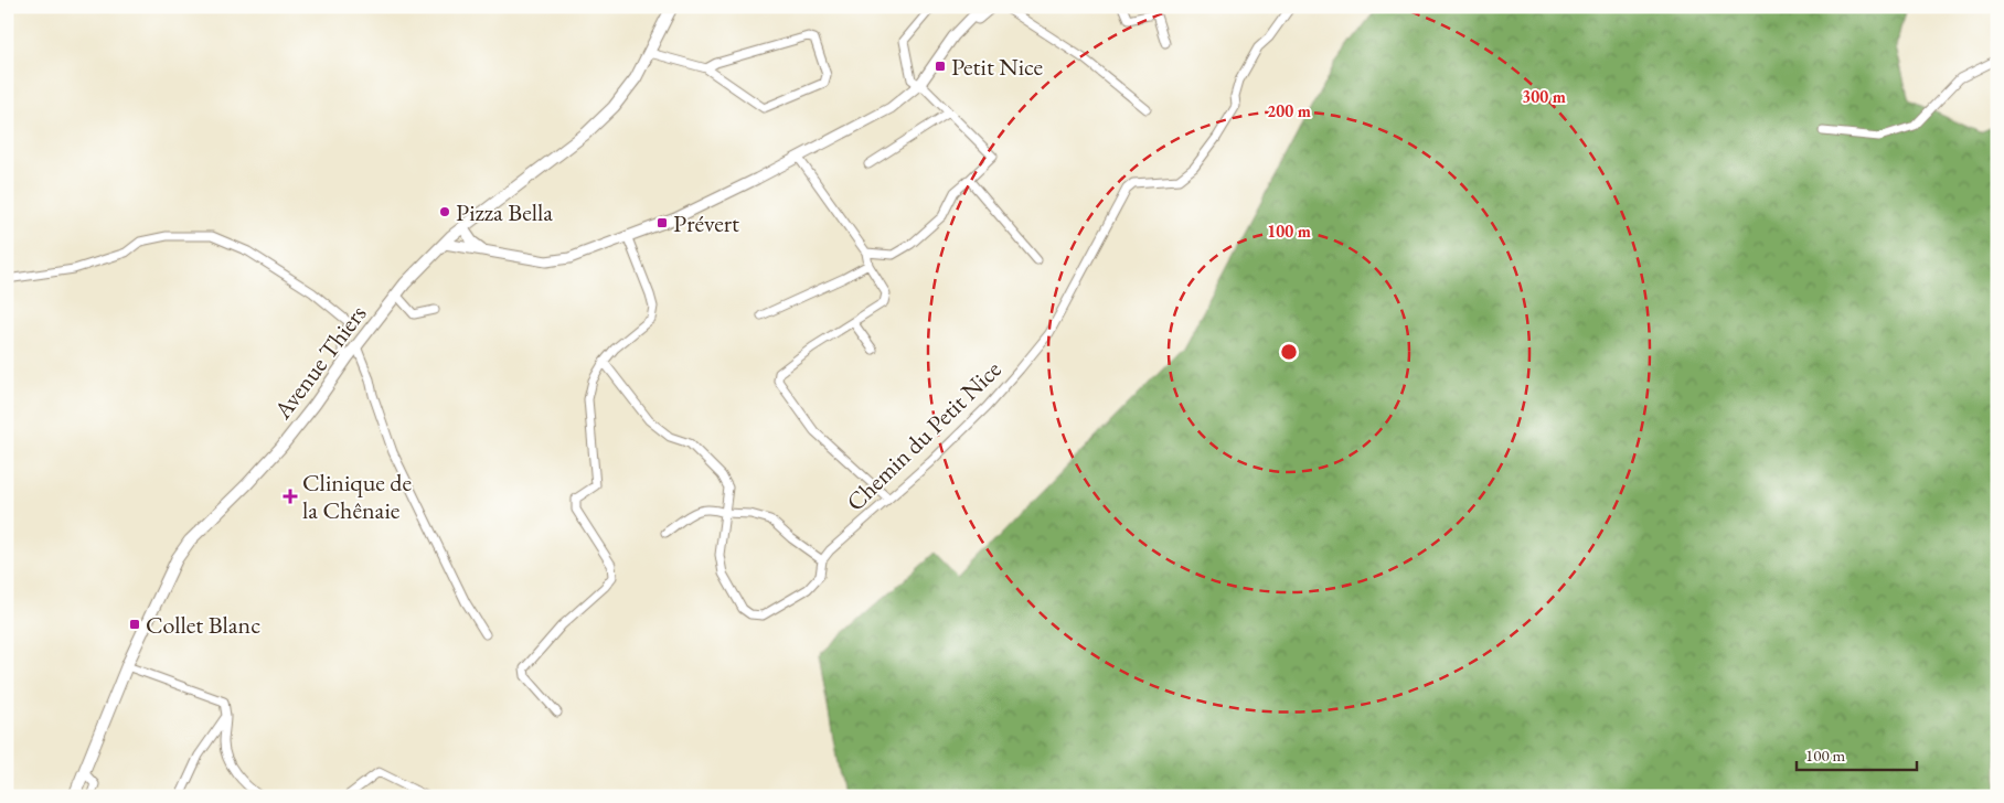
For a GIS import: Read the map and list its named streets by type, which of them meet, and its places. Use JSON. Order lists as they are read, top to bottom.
{
  "streets": {
    "main road": ["Avenue Thiers"],
    "street": ["Chemin du Petit Nice"]
  },
  "places": {
    "transit": ["Petit Nice", "Prévert", "Collet Blanc"],
    "other": ["Pizza Bella"],
    "health": ["Clinique de la Chênaie"]
  },
  "scale_bar": "100 m",
  "rings": ["300 m", "200 m", "100 m"]
}
